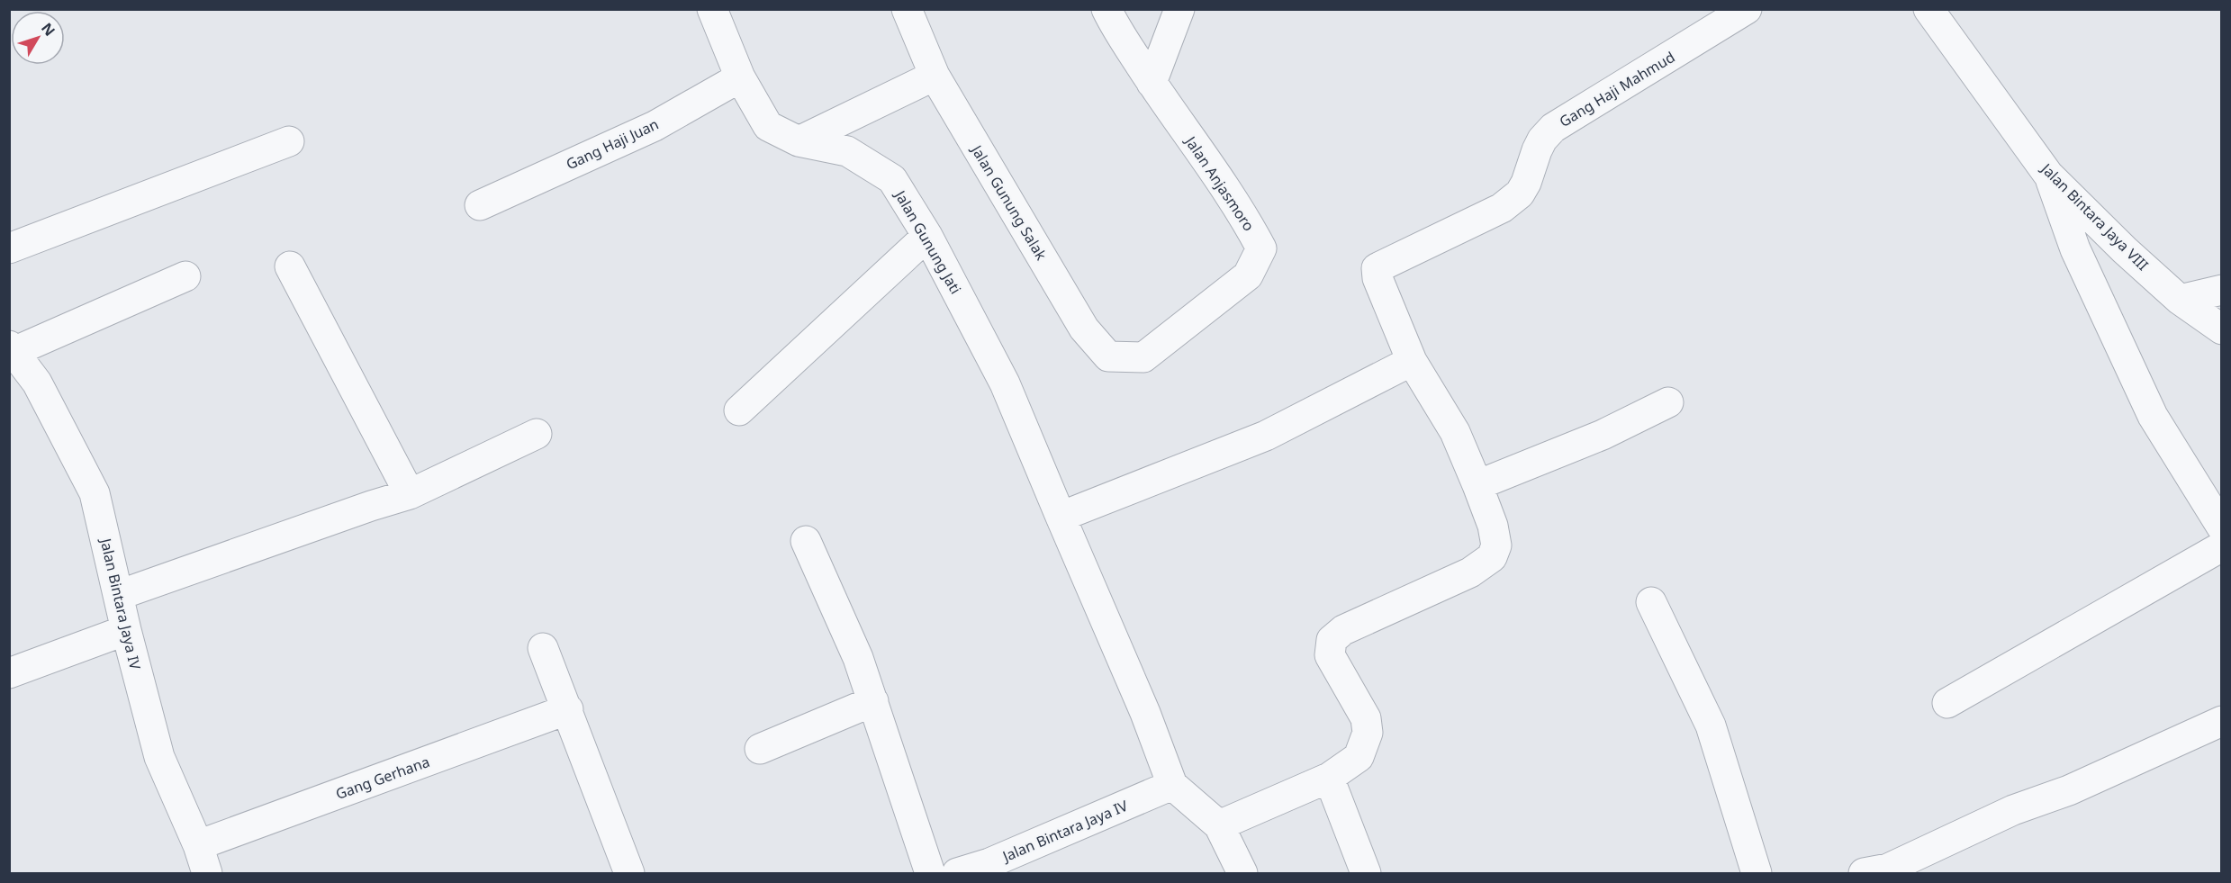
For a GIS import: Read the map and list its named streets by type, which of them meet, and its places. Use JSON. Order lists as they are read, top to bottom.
{
  "streets": {
    "street": [
      "Gang Haji Mahmud",
      "Gang Haji Juan",
      "Jalan Anjasmoro",
      "Jalan Gunung Salak",
      "Jalan Bintara Jaya VIII",
      "Jalan Gunung Jati",
      "Jalan Bintara Jaya IV",
      "Gang Gerhana"
    ]
  },
  "crossings": [
    ["Gang Haji Juan", "Jalan Gunung Jati"],
    ["Jalan Anjasmoro", "Jalan Gunung Salak"],
    ["Jalan Gunung Jati", "Jalan Bintara Jaya IV"],
    ["Jalan Bintara Jaya IV", "Gang Gerhana"]
  ],
  "north": "top right"
}
